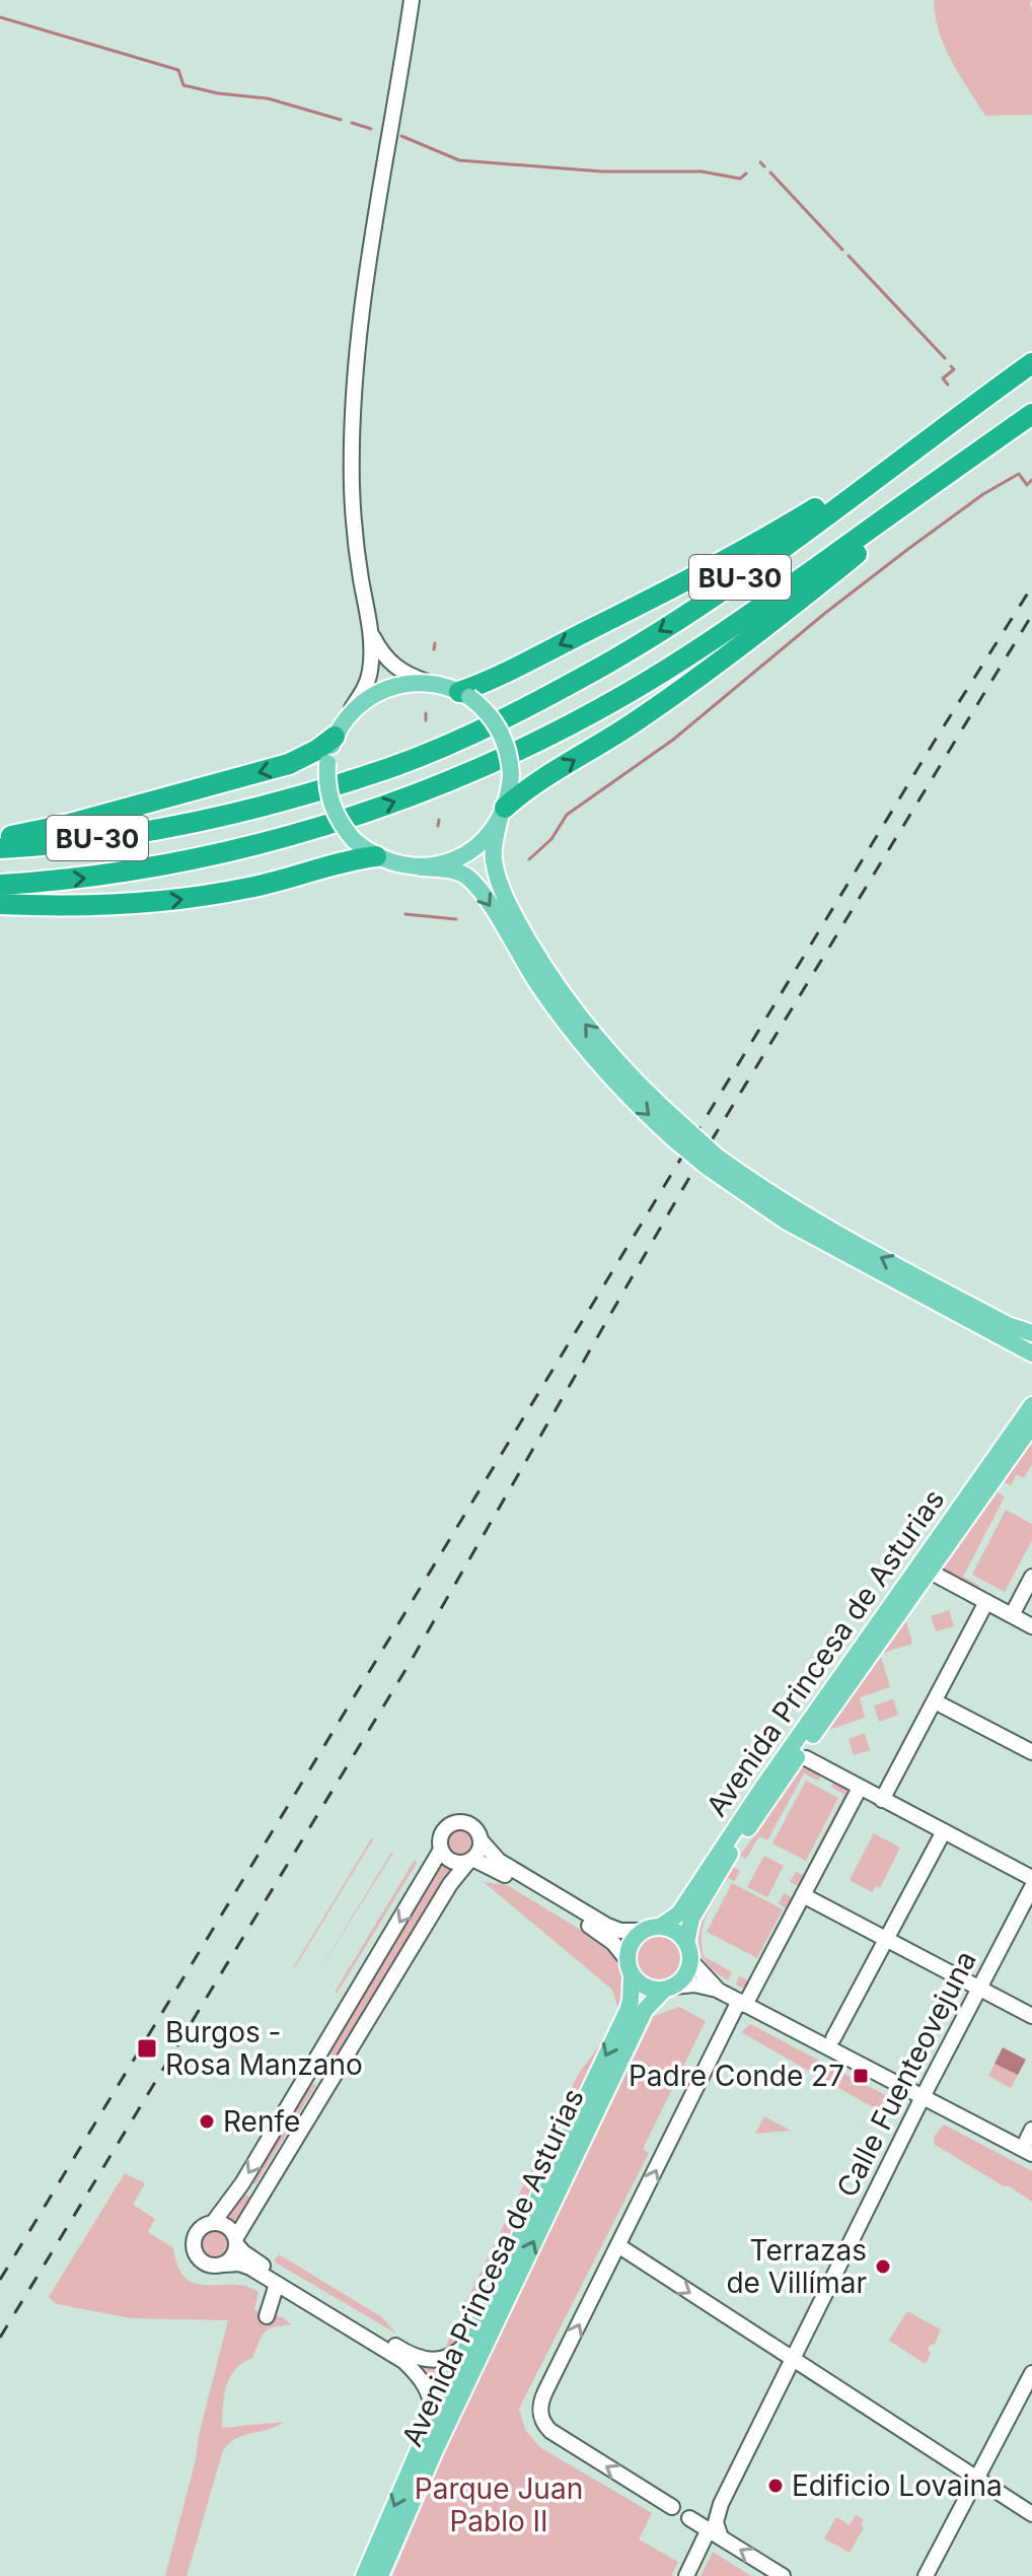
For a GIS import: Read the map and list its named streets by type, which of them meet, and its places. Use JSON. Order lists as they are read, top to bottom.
{
  "streets": {
    "highway": ["BU-30"],
    "main road": ["Avenida Princesa de Asturias"],
    "street": ["Calle Fuenteovejuna"]
  },
  "parks": ["Parque Juan Pablo II"],
  "places": {
    "transit": ["Burgos - Rosa Manzano", "Padre Conde 27"],
    "other": ["Renfe", "Terrazas de Villímar", "Edificio Lovaina"]
  }
}
